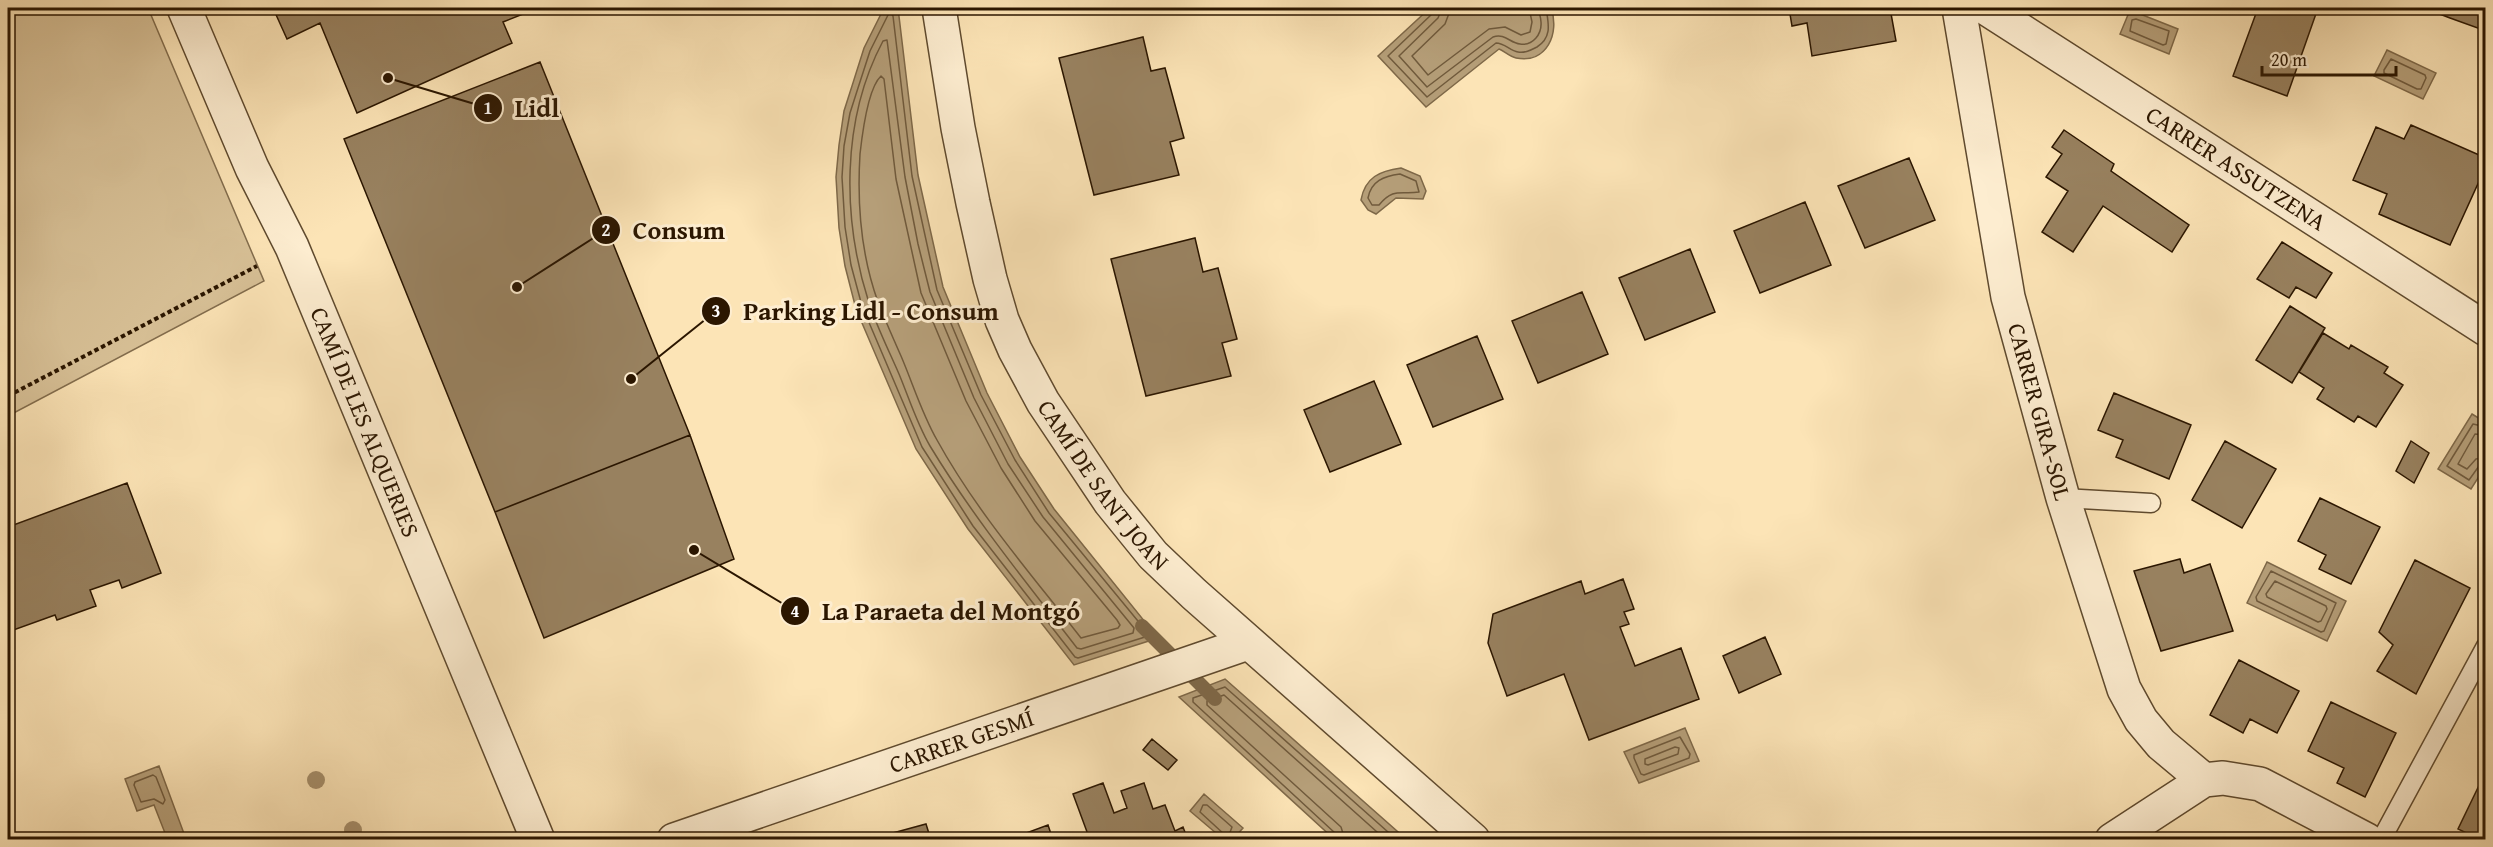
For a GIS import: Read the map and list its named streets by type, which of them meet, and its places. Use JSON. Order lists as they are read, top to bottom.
{
  "streets": {
    "street": [
      "CARRER ASSUTZENA",
      "CARRER GIRA-SOL",
      "CAMÍ DE LES ALQUERIES",
      "CAMÍ DE SANT JOAN",
      "CARRER GESMÍ"
    ]
  },
  "crossings": [
    ["CAMÍ DE SANT JOAN", "CARRER GESMÍ"]
  ],
  "places": [
    "Lidl",
    "Consum",
    "Parking Lidl - Consum",
    "La Paraeta del Montgó"
  ],
  "scale_bar": "20 m"
}
